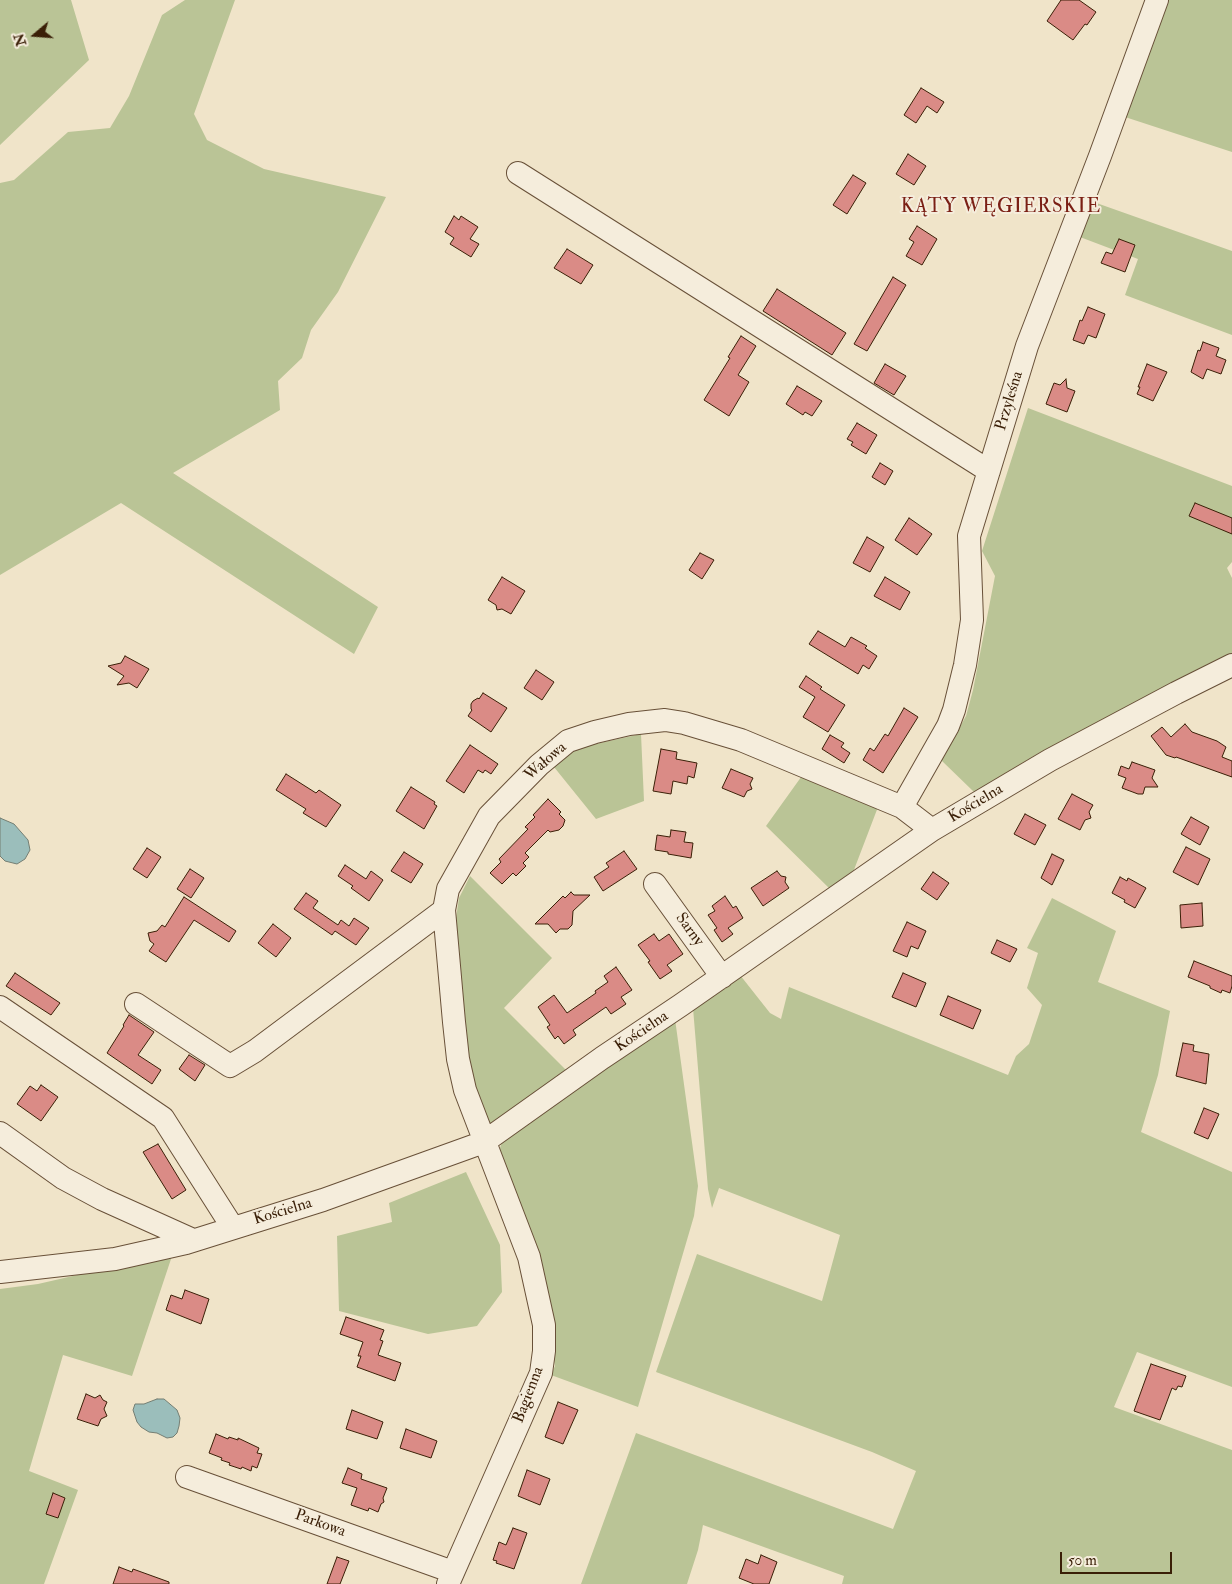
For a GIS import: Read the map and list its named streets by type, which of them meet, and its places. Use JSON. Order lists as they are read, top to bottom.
{
  "streets": {
    "street": [
      "Przyleśna",
      "Wałowa",
      "Kościelna",
      "Sarny",
      "Bagienna",
      "Parkowa"
    ]
  },
  "crossings": [
    ["Przyleśna", "Wałowa"],
    ["Wałowa", "Kościelna"],
    ["Wałowa", "Bagienna"],
    ["Kościelna", "Sarny"],
    ["Kościelna", "Bagienna"],
    ["Bagienna", "Parkowa"]
  ],
  "districts": ["KĄTY WĘGIERSKIE"],
  "scale_bar": "50 m",
  "north": "left"
}
